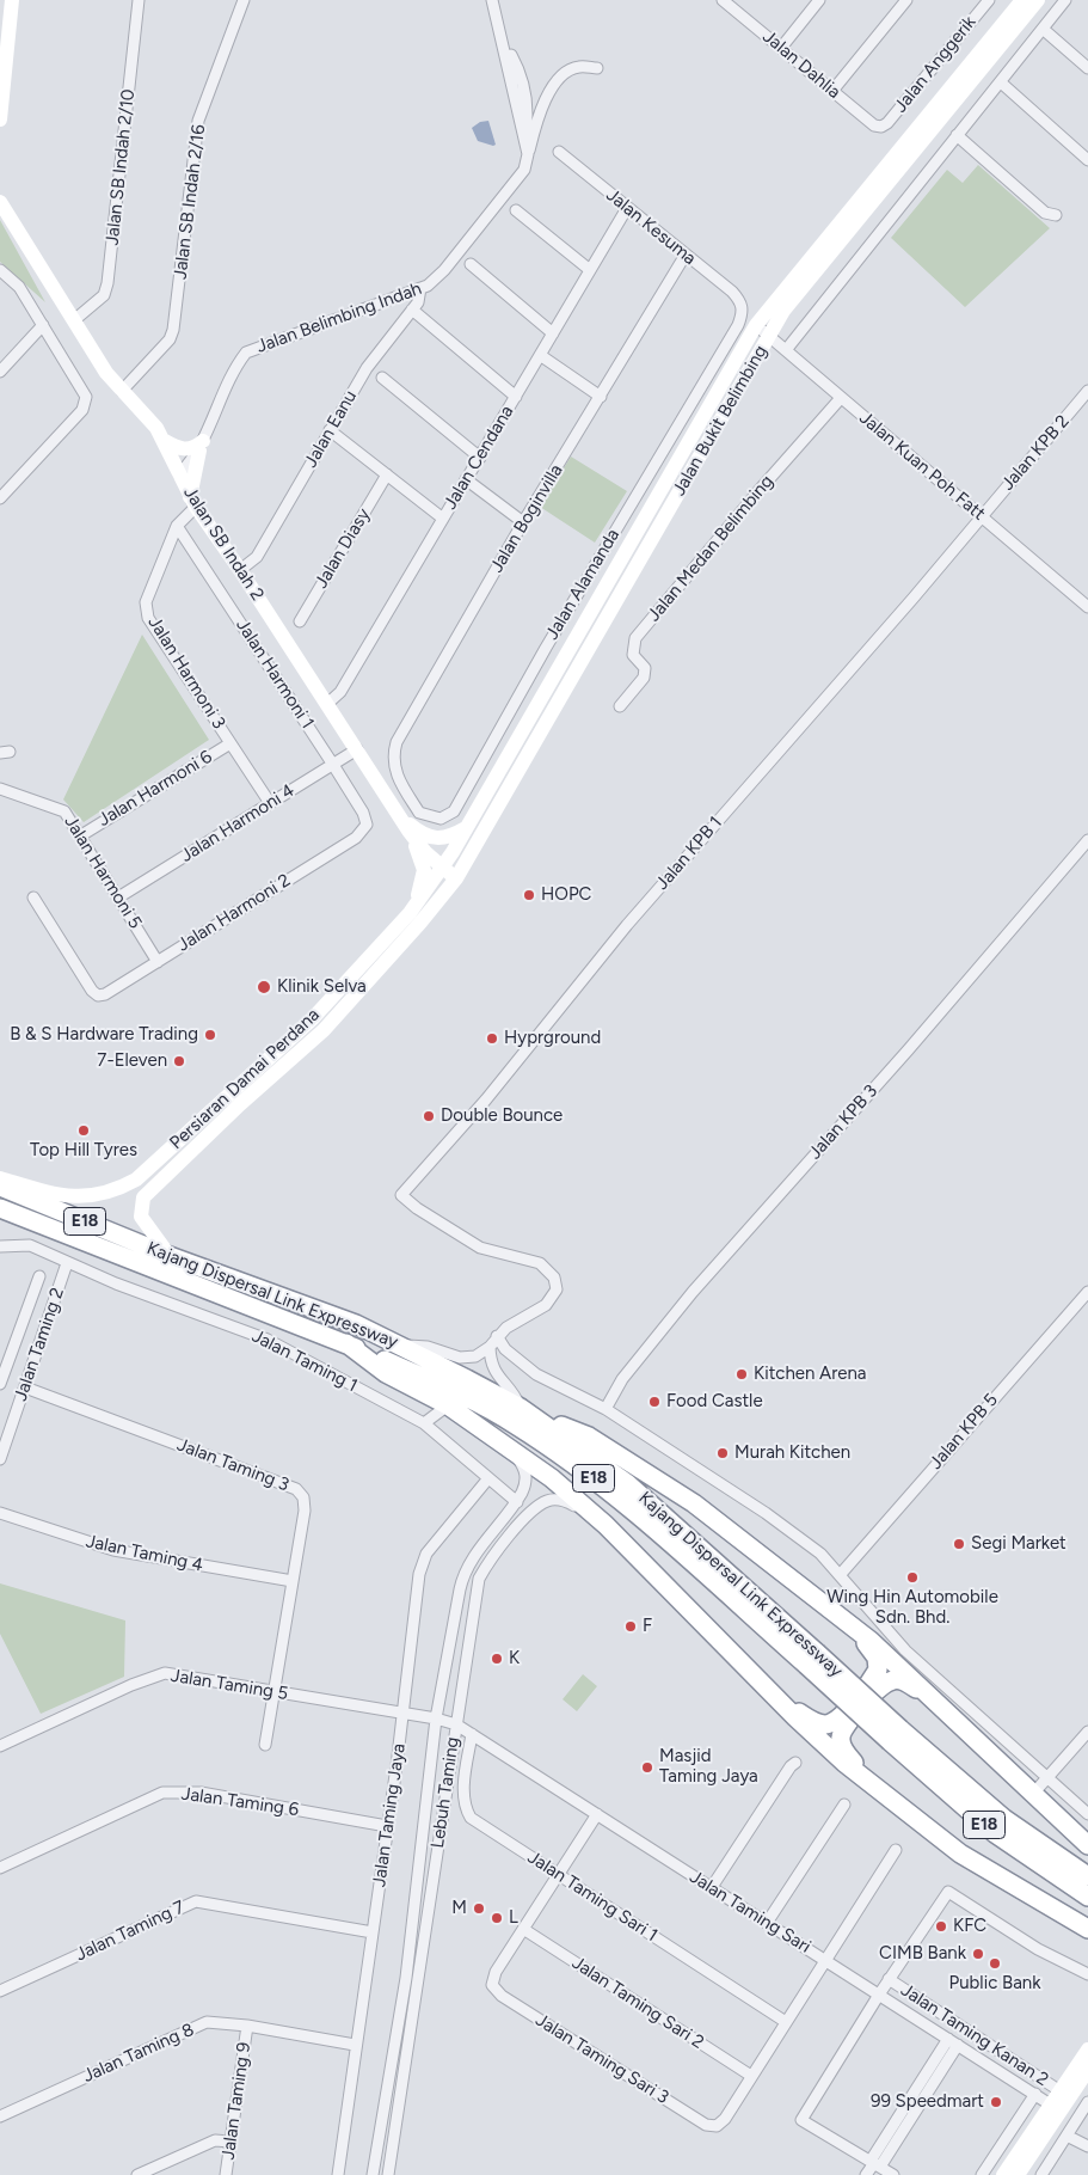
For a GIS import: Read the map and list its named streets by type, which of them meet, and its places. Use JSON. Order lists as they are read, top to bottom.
{
  "streets": {
    "highway": ["E18", "Kajang Dispersal Link Expressway"],
    "main road": ["Jalan Bukit Belimbing", "Jalan SB Indah 2", "Persiaran Damai Perdana"],
    "street": [
      "Jalan Dahlia",
      "Jalan Anggerik",
      "Jalan SB Indah 2/10",
      "Jalan SB Indah 2/16",
      "Jalan Kesuma",
      "Jalan Belimbing Indah",
      "Jalan Eanu",
      "Jalan KPB 2",
      "Jalan Cendana",
      "Jalan Kuan Poh Fatt",
      "Jalan Boginvilla",
      "Jalan Diasy",
      "Jalan Medan Belimbing",
      "Jalan Alamanda",
      "Jalan Harmoni 3",
      "Jalan Harmoni 1",
      "Jalan Harmoni 6",
      "Jalan Harmoni 4",
      "Jalan KPB 1",
      "Jalan Harmoni 5",
      "Jalan Harmoni 2",
      "Jalan KPB 3",
      "Jalan Taming 2",
      "Jalan Taming 1",
      "Jalan KPB 5",
      "Jalan Taming 3",
      "Jalan Taming 4",
      "Jalan Taming 5",
      "Lebuh Taming",
      "Jalan Taming 6",
      "Jalan Taming Jaya",
      "Jalan Taming Sari 1",
      "Jalan Taming Sari",
      "Jalan Taming 7",
      "Jalan Taming Sari 2",
      "Jalan Taming Kanan 2",
      "Jalan Taming 8",
      "Jalan Taming Sari 3",
      "Jalan Taming 9"
    ]
  },
  "crossings": [
    ["Jalan Dahlia", "Jalan Anggerik"],
    ["Jalan SB Indah 2/10", "Jalan SB Indah 2"],
    ["Jalan SB Indah 2/16", "Jalan SB Indah 2"],
    ["Jalan Kesuma", "Jalan Cendana"],
    ["Jalan Kesuma", "Jalan Boginvilla"],
    ["Jalan Kesuma", "Jalan Alamanda"],
    ["Jalan Belimbing Indah", "Jalan Eanu"],
    ["Jalan Belimbing Indah", "Jalan SB Indah 2"],
    ["Jalan Bukit Belimbing", "Jalan Kuan Poh Fatt"],
    ["Jalan Bukit Belimbing", "Jalan SB Indah 2"],
    ["Jalan Bukit Belimbing", "Persiaran Damai Perdana"],
    ["Jalan Eanu", "Jalan SB Indah 2"],
    ["Jalan KPB 2", "Jalan Kuan Poh Fatt"],
    ["Jalan KPB 2", "Jalan KPB 1"],
    ["Jalan Cendana", "Jalan SB Indah 2"],
    ["Jalan Kuan Poh Fatt", "Jalan Medan Belimbing"],
    ["Jalan Kuan Poh Fatt", "Jalan KPB 1"],
    ["Jalan Boginvilla", "Jalan Alamanda"],
    ["Jalan SB Indah 2", "Jalan Harmoni 3"],
    ["Jalan SB Indah 2", "Jalan Harmoni 4"],
    ["Jalan SB Indah 2", "Persiaran Damai Perdana"],
    ["Jalan Harmoni 3", "Jalan Harmoni 1"],
    ["Jalan Harmoni 3", "Jalan Harmoni 6"],
    ["Jalan Harmoni 3", "Jalan Harmoni 4"],
    ["Jalan Harmoni 1", "Jalan Harmoni 4"],
    ["Jalan Harmoni 1", "Jalan Harmoni 2"],
    ["Jalan Harmoni 6", "Jalan Harmoni 5"],
    ["Jalan Harmoni 4", "Jalan Harmoni 5"],
    ["Jalan Harmoni 5", "Jalan Harmoni 2"],
    ["Persiaran Damai Perdana", "Kajang Dispersal Link Expressway"],
    ["Jalan Taming 2", "Jalan Taming 1"],
    ["Jalan Taming 2", "Jalan Taming 3"],
    ["Jalan Taming 1", "Lebuh Taming"],
    ["Jalan Taming 1", "Jalan Taming Jaya"],
    ["Jalan Taming 3", "Jalan Taming 4"],
    ["Jalan Taming 3", "Jalan Taming 5"],
    ["Jalan Taming 5", "Lebuh Taming"],
    ["Jalan Taming 5", "Jalan Taming Jaya"],
    ["Jalan Taming 5", "Jalan Taming Sari"],
    ["Lebuh Taming", "Jalan Taming Sari"],
    ["Jalan Taming 6", "Jalan Taming Jaya"],
    ["Jalan Taming Jaya", "Jalan Taming 7"],
    ["Jalan Taming Jaya", "Jalan Taming 8"],
    ["Jalan Taming Sari 1", "Jalan Taming Sari"],
    ["Jalan Taming Sari 2", "Jalan Taming Sari 3"],
    ["Jalan Taming 8", "Jalan Taming 9"]
  ],
  "places": [
    "HOPC",
    "Klinik Selva",
    "B & S Hardware Trading",
    "Hyprground",
    "7-Eleven",
    "Double Bounce",
    "Top Hill Tyres",
    "Kitchen Arena",
    "Food Castle",
    "Murah Kitchen",
    "Segi Market",
    "Wing Hin Automobile Sdn. Bhd.",
    "F",
    "K",
    "Masjid Taming Jaya",
    "M",
    "L",
    "KFC",
    "CIMB Bank",
    "Public Bank",
    "99 Speedmart"
  ]
}
